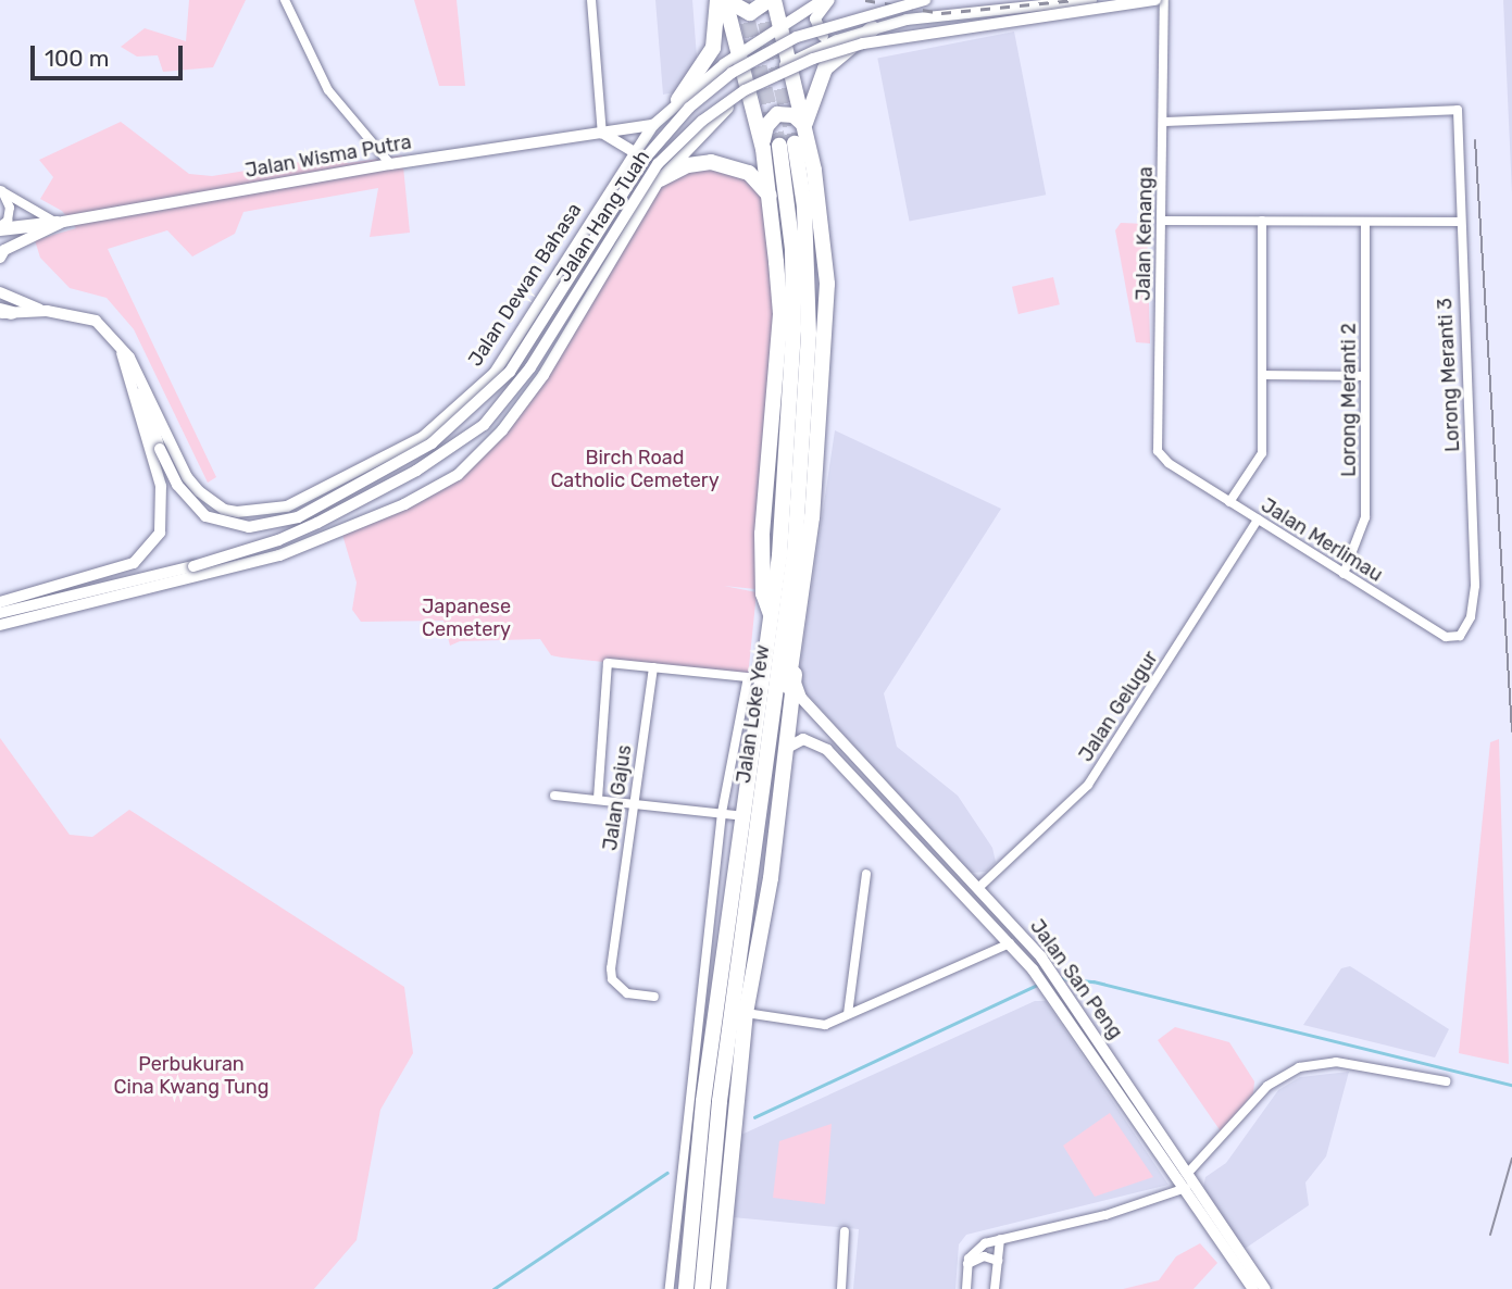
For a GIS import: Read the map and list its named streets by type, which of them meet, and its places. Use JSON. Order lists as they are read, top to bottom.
{
  "streets": {
    "highway": ["Jalan Loke Yew"],
    "main road": [
      "Jalan Wisma Putra",
      "Jalan Hang Tuah",
      "Jalan Dewan Bahasa",
      "Jalan San Peng"
    ],
    "street": [
      "Jalan Kenanga",
      "Lorong Meranti 3",
      "Lorong Meranti 2",
      "Jalan Merlimau",
      "Jalan Gelugur",
      "Jalan Gajus"
    ]
  },
  "crossings": [
    ["Jalan Wisma Putra", "Jalan Dewan Bahasa"],
    ["Jalan Hang Tuah", "Jalan Dewan Bahasa"],
    ["Jalan Kenanga", "Lorong Meranti 3"],
    ["Jalan Kenanga", "Jalan Merlimau"],
    ["Lorong Meranti 3", "Jalan Merlimau"],
    ["Lorong Meranti 2", "Jalan Merlimau"],
    ["Jalan Merlimau", "Jalan Gelugur"],
    ["Jalan Gelugur", "Jalan San Peng"]
  ],
  "parks": ["Birch Road Catholic Cemetery", "Japanese Cemetery", "Perbukuran Cina Kwang Tung"],
  "scale_bar": "100 m"
}
